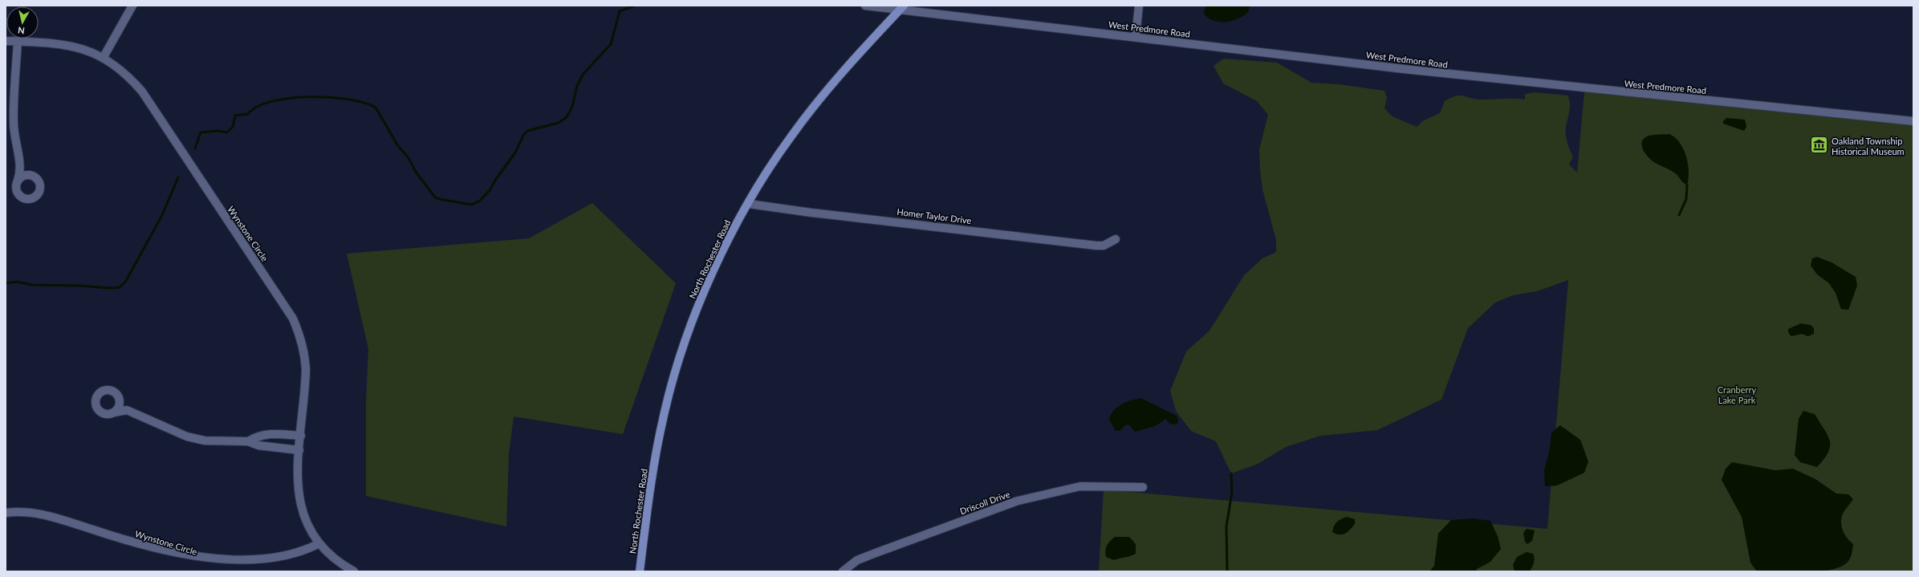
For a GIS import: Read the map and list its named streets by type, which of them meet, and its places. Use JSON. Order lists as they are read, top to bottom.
{
  "streets": {
    "main road": ["North Rochester Road"],
    "street": [
      "West Predmore Road",
      "Homer Taylor Drive",
      "Wynstone Circle",
      "Driscoll Drive"
    ]
  },
  "crossings": [
    ["West Predmore Road", "North Rochester Road"],
    ["Homer Taylor Drive", "North Rochester Road"]
  ],
  "parks": ["Cranberry Lake Park"],
  "places": {
    "museum": ["Oakland Township Historical Museum"]
  },
  "north": "bottom"
}
